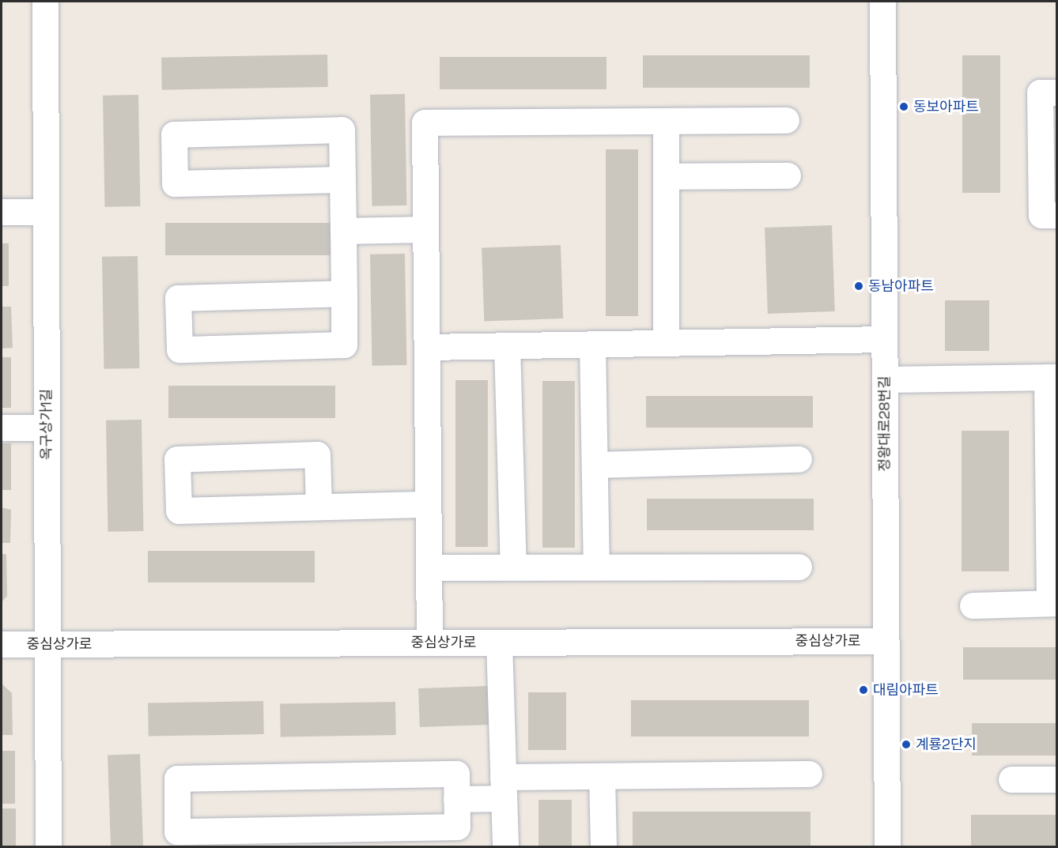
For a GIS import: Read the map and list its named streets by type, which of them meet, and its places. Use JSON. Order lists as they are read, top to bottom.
{
  "streets": {
    "street": ["정왕대로28번길", "옥구상가1길", "중심상가로"]
  },
  "crossings": [
    ["정왕대로28번길", "중심상가로"],
    ["옥구상가1길", "중심상가로"]
  ],
  "places": [
    "동보아파트",
    "동남아파트",
    "대림아파트",
    "계룡2단지"
  ]
}
